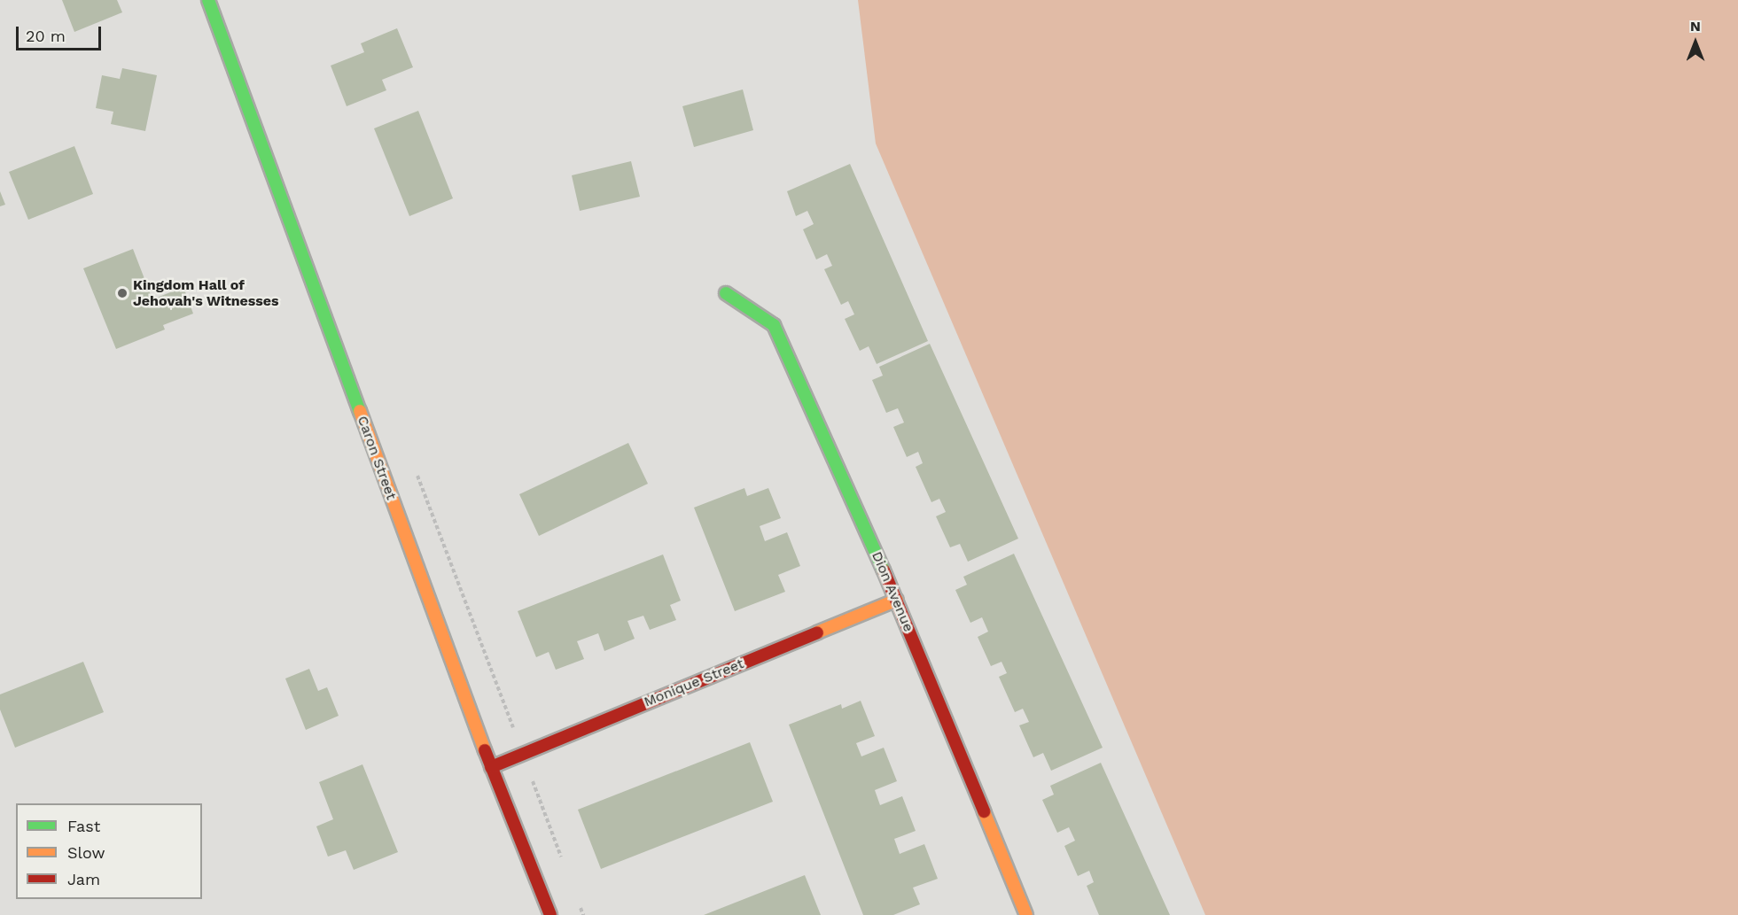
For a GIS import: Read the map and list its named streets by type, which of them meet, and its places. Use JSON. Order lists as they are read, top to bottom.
{
  "streets": {
    "street": ["Caron Street", "Dion Avenue", "Monique Street"]
  },
  "crossings": [
    ["Caron Street", "Monique Street"],
    ["Dion Avenue", "Monique Street"]
  ],
  "places": ["Kingdom Hall of Jehovah's Witnesses"],
  "legend": ["Fast", "Slow", "Jam"],
  "scale_bar": "20 m",
  "north": "top"
}
